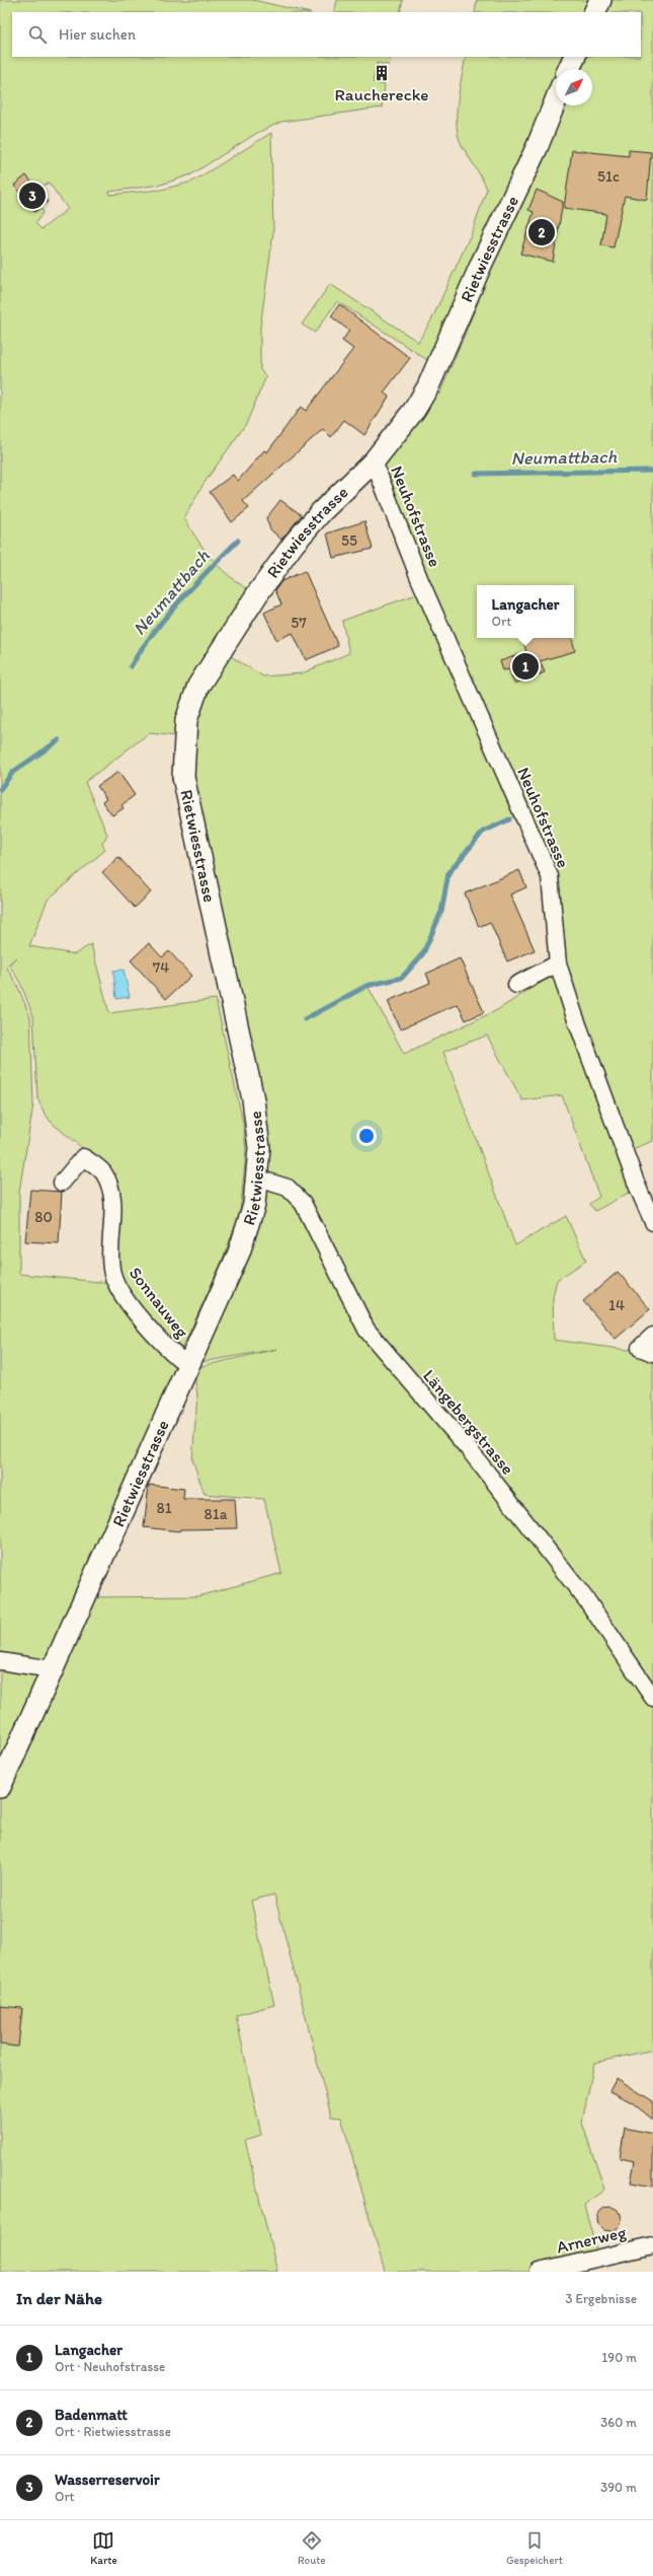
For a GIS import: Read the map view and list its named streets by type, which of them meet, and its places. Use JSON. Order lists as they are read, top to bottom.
{
  "streets": {
    "main road": ["Rietwiesstrasse"],
    "street": [
      "Neuhofstrasse",
      "Sonnauweg",
      "Längebergstrasse",
      "Arnerweg"
    ]
  },
  "crossings": [
    ["Rietwiesstrasse", "Neuhofstrasse"],
    ["Rietwiesstrasse", "Sonnauweg"],
    ["Rietwiesstrasse", "Längebergstrasse"]
  ],
  "water": ["Neumattbach"],
  "places": {
    "building": ["Raucherecke"]
  },
  "house_numbers": [
    "51c",
    "55",
    "57",
    "74",
    "80",
    "14",
    "81",
    "81a"
  ],
  "north": "top right",
  "page": {
    "search": "Hier suchen",
    "pins": ["3", "2", "1"],
    "popup": ["Langacher", "Ort"],
    "heading": ["In der Nähe", "3 Ergebnisse"],
    "list": [
      {
        "mark": "1",
        "name": "Langacher",
        "note": "Ort · Neuhofstrasse",
        "value": "190 m"
      },
      {
        "mark": "2",
        "name": "Badenmatt",
        "note": "Ort · Rietwiesstrasse",
        "value": "360 m"
      },
      {
        "mark": "3",
        "name": "Wasserreservoir",
        "note": "Ort",
        "value": "390 m"
      }
    ],
    "nav": ["Karte", "Route", "Gespeichert"]
  }
}
